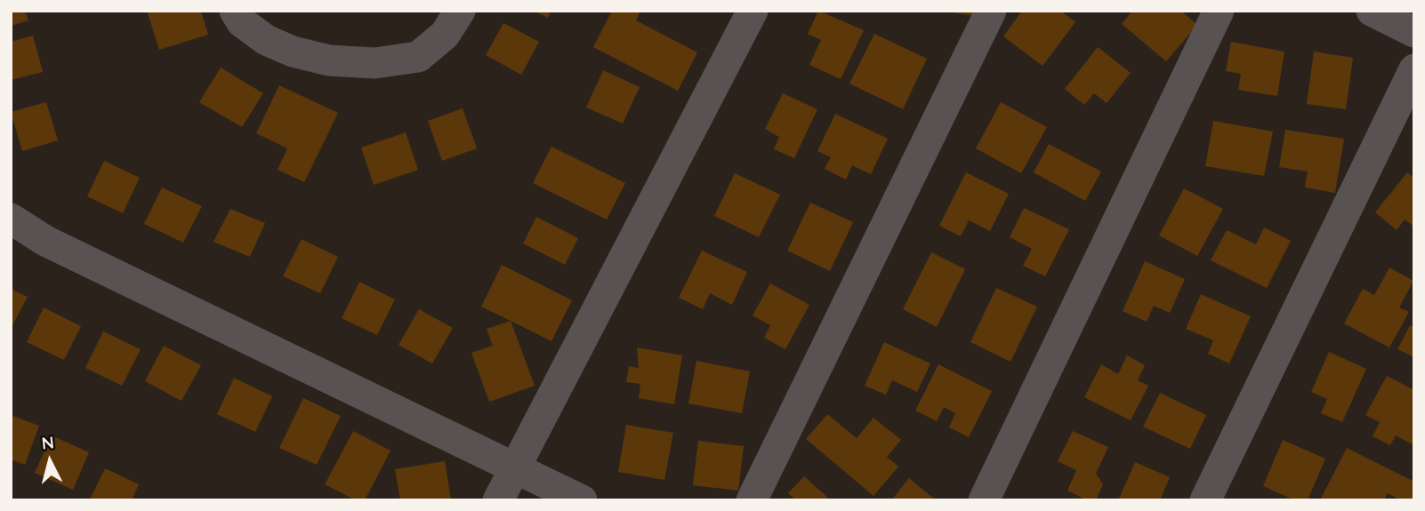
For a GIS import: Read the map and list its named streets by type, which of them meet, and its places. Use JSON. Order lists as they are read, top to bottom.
{
  "north": "top"
}
